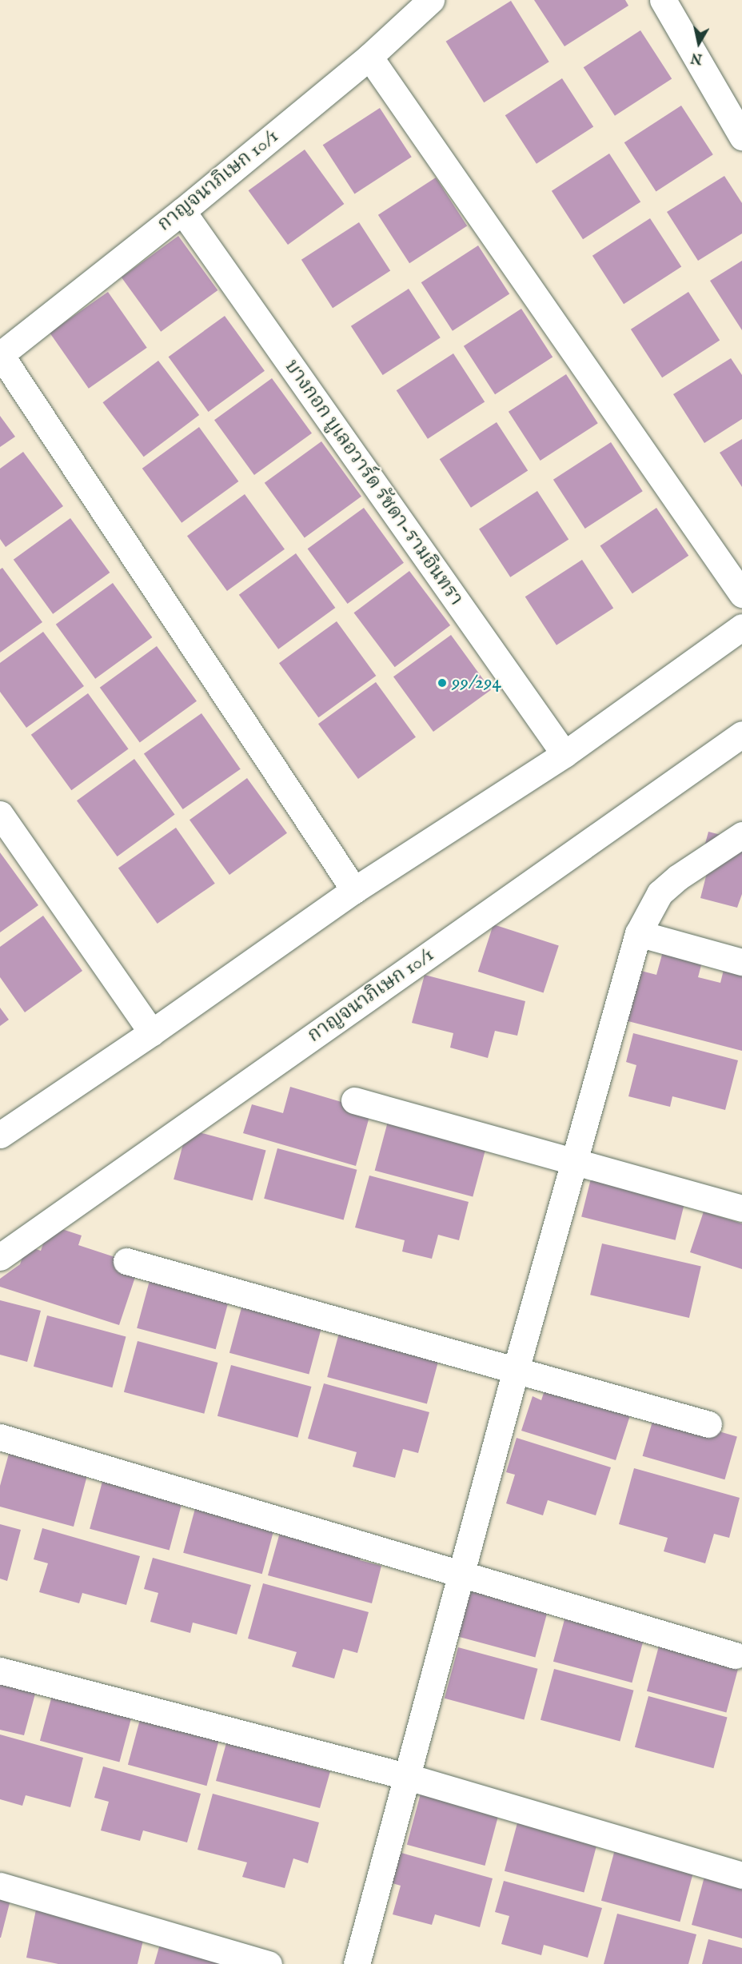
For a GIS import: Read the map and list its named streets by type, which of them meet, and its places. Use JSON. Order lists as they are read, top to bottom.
{
  "streets": {
    "street": ["กาญจนาภิเษก 10/1", "บางกอก บูเลอวาร์ด รัชดา-รามอินทรา"]
  },
  "crossings": [
    ["กาญจนาภิเษก 10/1", "บางกอก บูเลอวาร์ด รัชดา-รามอินทรา"]
  ],
  "places": ["99/294"],
  "north": "bottom"
}
